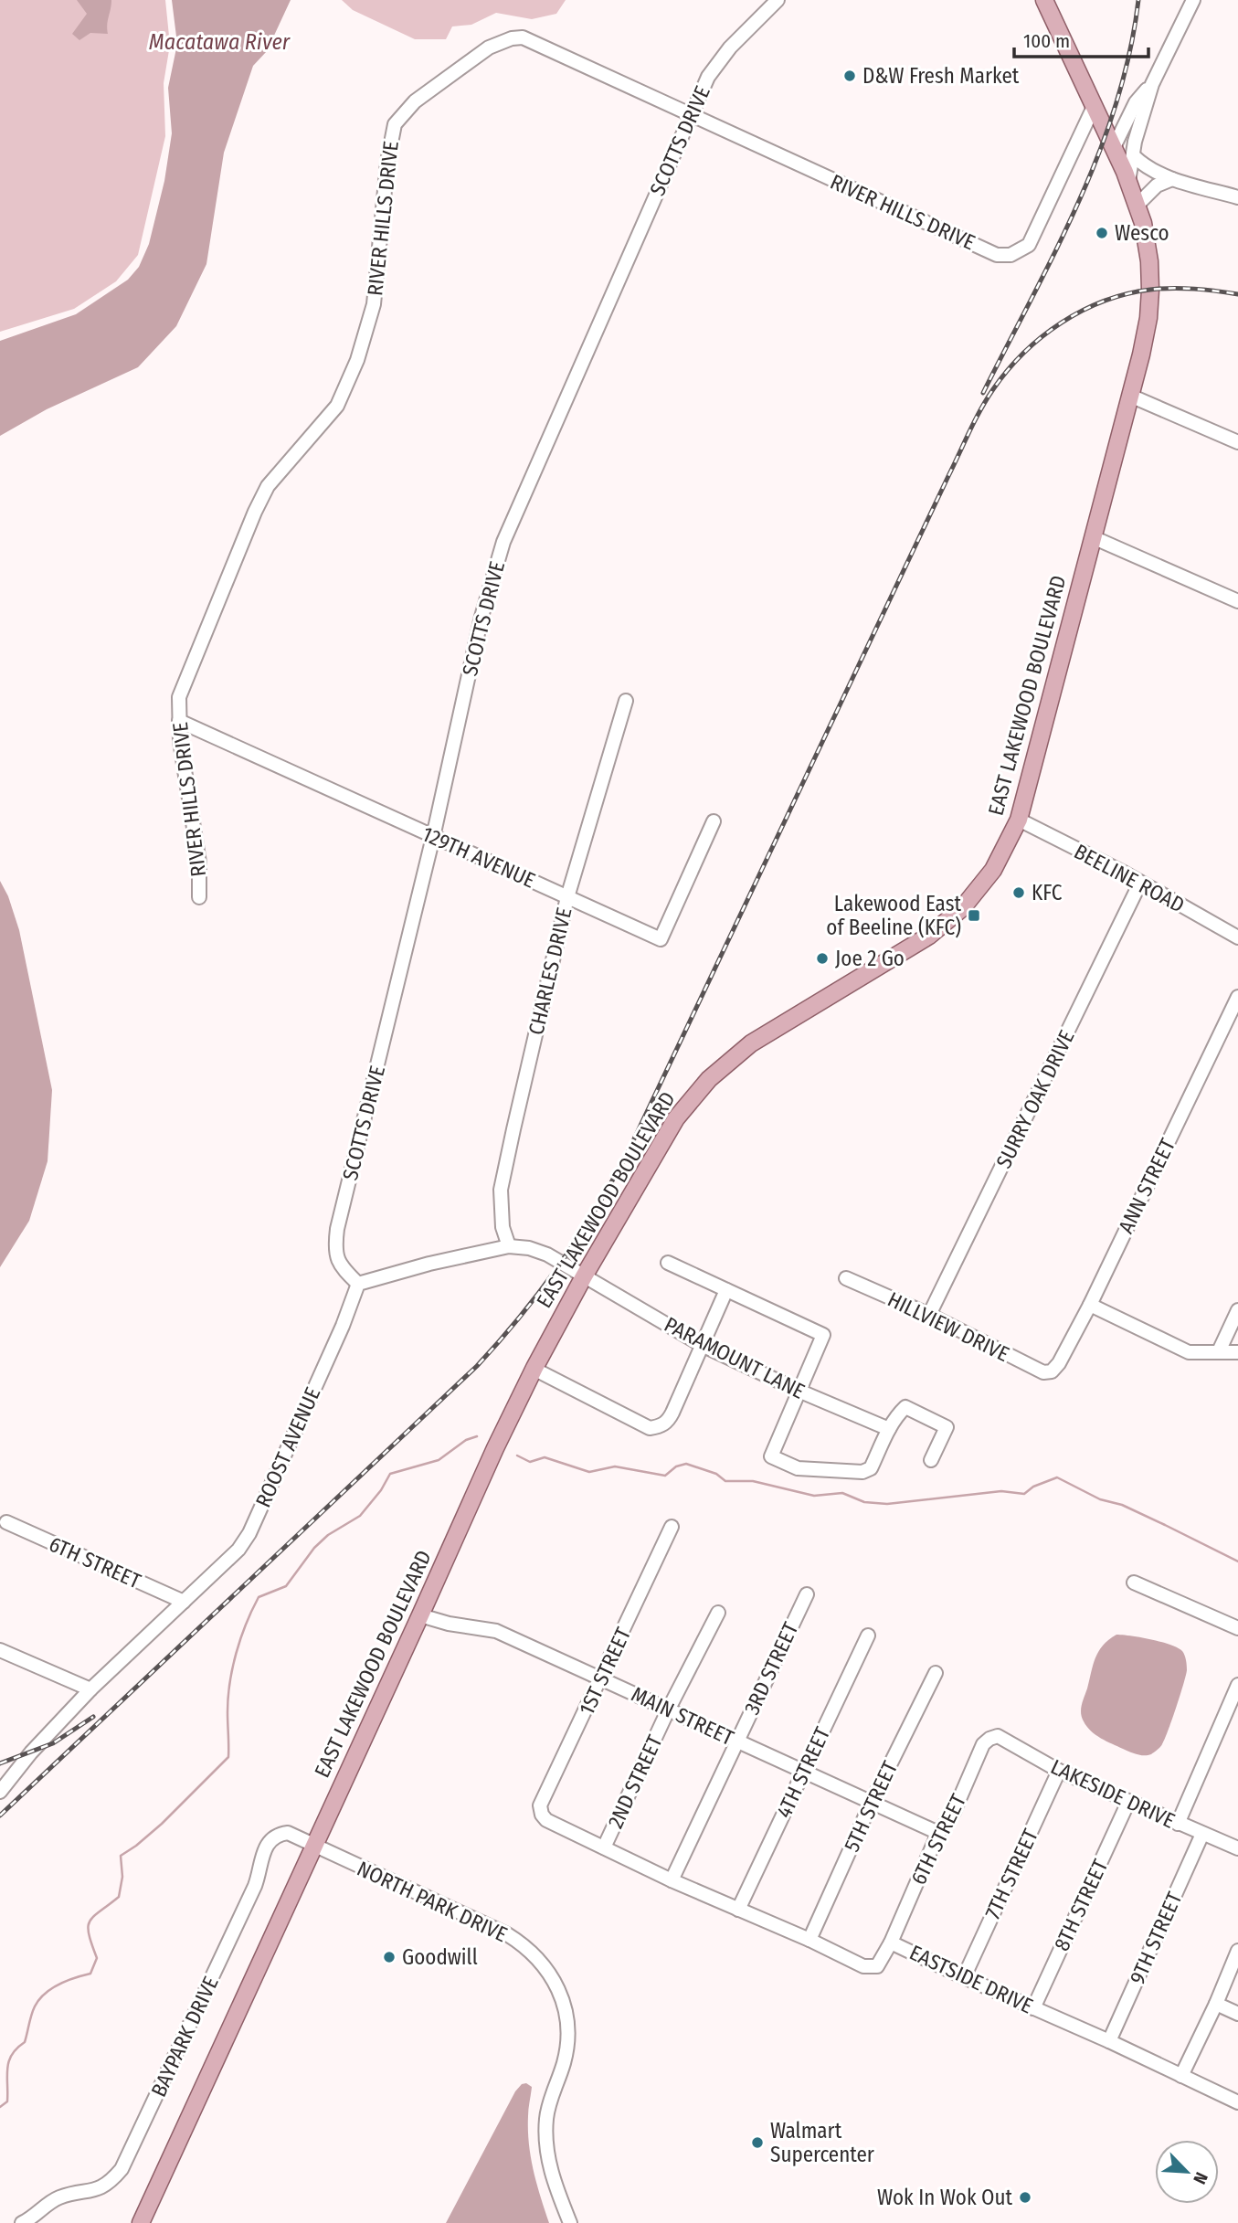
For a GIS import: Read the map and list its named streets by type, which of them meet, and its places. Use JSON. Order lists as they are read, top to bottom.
{
  "streets": {
    "main road": ["EAST LAKEWOOD BOULEVARD"],
    "street": [
      "SCOTTS DRIVE",
      "RIVER HILLS DRIVE",
      "129TH AVENUE",
      "BEELINE ROAD",
      "CHARLES DRIVE",
      "SURRY OAK DRIVE",
      "ANN STREET",
      "HILLVIEW DRIVE",
      "PARAMOUNT LANE",
      "ROOST AVENUE",
      "6TH STREET",
      "3RD STREET",
      "1ST STREET",
      "MAIN STREET",
      "4TH STREET",
      "2ND STREET",
      "LAKESIDE DRIVE",
      "5TH STREET",
      "7TH STREET",
      "NORTH PARK DRIVE",
      "8TH STREET",
      "9TH STREET",
      "EASTSIDE DRIVE",
      "BAYPARK DRIVE"
    ]
  },
  "crossings": [
    ["SCOTTS DRIVE", "RIVER HILLS DRIVE"],
    ["SCOTTS DRIVE", "129TH AVENUE"],
    ["SCOTTS DRIVE", "ROOST AVENUE"],
    ["RIVER HILLS DRIVE", "EAST LAKEWOOD BOULEVARD"],
    ["RIVER HILLS DRIVE", "129TH AVENUE"],
    ["EAST LAKEWOOD BOULEVARD", "BEELINE ROAD"],
    ["EAST LAKEWOOD BOULEVARD", "PARAMOUNT LANE"],
    ["EAST LAKEWOOD BOULEVARD", "MAIN STREET"],
    ["EAST LAKEWOOD BOULEVARD", "NORTH PARK DRIVE"],
    ["EAST LAKEWOOD BOULEVARD", "BAYPARK DRIVE"],
    ["129TH AVENUE", "CHARLES DRIVE"],
    ["BEELINE ROAD", "SURRY OAK DRIVE"],
    ["SURRY OAK DRIVE", "HILLVIEW DRIVE"],
    ["ANN STREET", "HILLVIEW DRIVE"],
    ["ROOST AVENUE", "6TH STREET"],
    ["6TH STREET", "MAIN STREET"],
    ["6TH STREET", "LAKESIDE DRIVE"],
    ["6TH STREET", "EASTSIDE DRIVE"],
    ["3RD STREET", "MAIN STREET"],
    ["3RD STREET", "EASTSIDE DRIVE"],
    ["1ST STREET", "MAIN STREET"],
    ["1ST STREET", "EASTSIDE DRIVE"],
    ["MAIN STREET", "4TH STREET"],
    ["MAIN STREET", "2ND STREET"],
    ["MAIN STREET", "5TH STREET"],
    ["4TH STREET", "EASTSIDE DRIVE"],
    ["2ND STREET", "EASTSIDE DRIVE"],
    ["LAKESIDE DRIVE", "7TH STREET"],
    ["LAKESIDE DRIVE", "8TH STREET"],
    ["LAKESIDE DRIVE", "9TH STREET"],
    ["5TH STREET", "EASTSIDE DRIVE"],
    ["7TH STREET", "EASTSIDE DRIVE"],
    ["NORTH PARK DRIVE", "BAYPARK DRIVE"],
    ["8TH STREET", "EASTSIDE DRIVE"],
    ["9TH STREET", "EASTSIDE DRIVE"]
  ],
  "water": ["Macatawa River"],
  "places": {
    "other": [
      "D&W Fresh Market",
      "Wesco",
      "KFC",
      "Joe 2 Go",
      "Goodwill",
      "Walmart Supercenter",
      "Wok In Wok Out"
    ],
    "transit": ["Lakewood East of Beeline (KFC)"]
  },
  "scale_bar": "100 m",
  "north": "bottom right"
}
